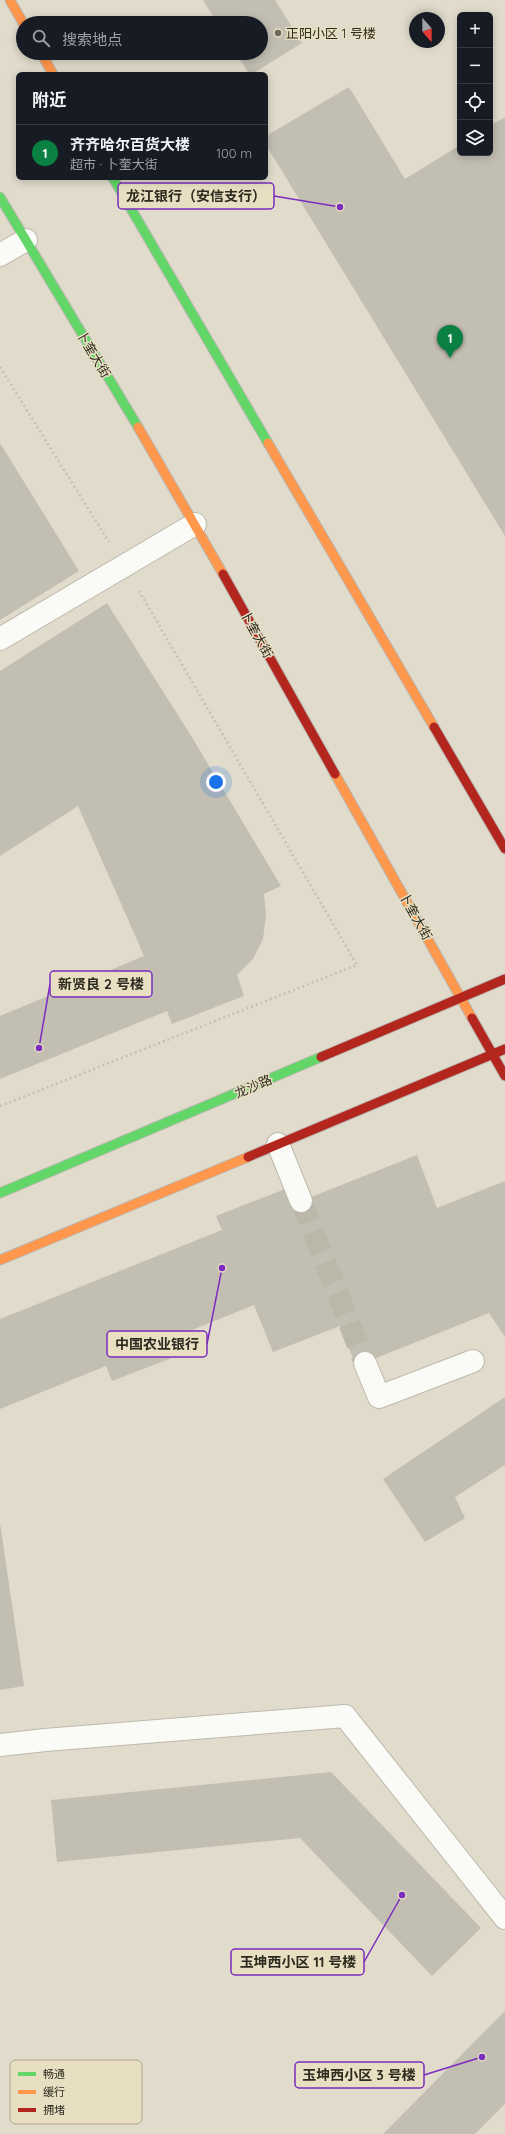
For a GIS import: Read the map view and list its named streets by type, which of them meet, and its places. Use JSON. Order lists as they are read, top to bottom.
{
  "streets": {
    "main road": ["卜奎大街", "龙沙路"]
  },
  "crossings": [
    ["卜奎大街", "龙沙路"]
  ],
  "places": [
    "正阳小区 1 号楼",
    "龙江银行（安信支行）",
    "新贤良 2 号楼",
    "中国农业银行",
    "玉坤西小区 11 号楼",
    "玉坤西小区 3 号楼"
  ],
  "legend": ["畅通", "缓行", "拥堵"],
  "north": "bottom",
  "page": {
    "map_buttons": ["+", "−"],
    "search": "搜索地点",
    "heading": "附近",
    "list": [
      {
        "mark": "1",
        "name": "齐齐哈尔百货大楼",
        "note": "超市 · 卜奎大街",
        "value": "100 m"
      }
    ],
    "pins": "1"
  }
}
